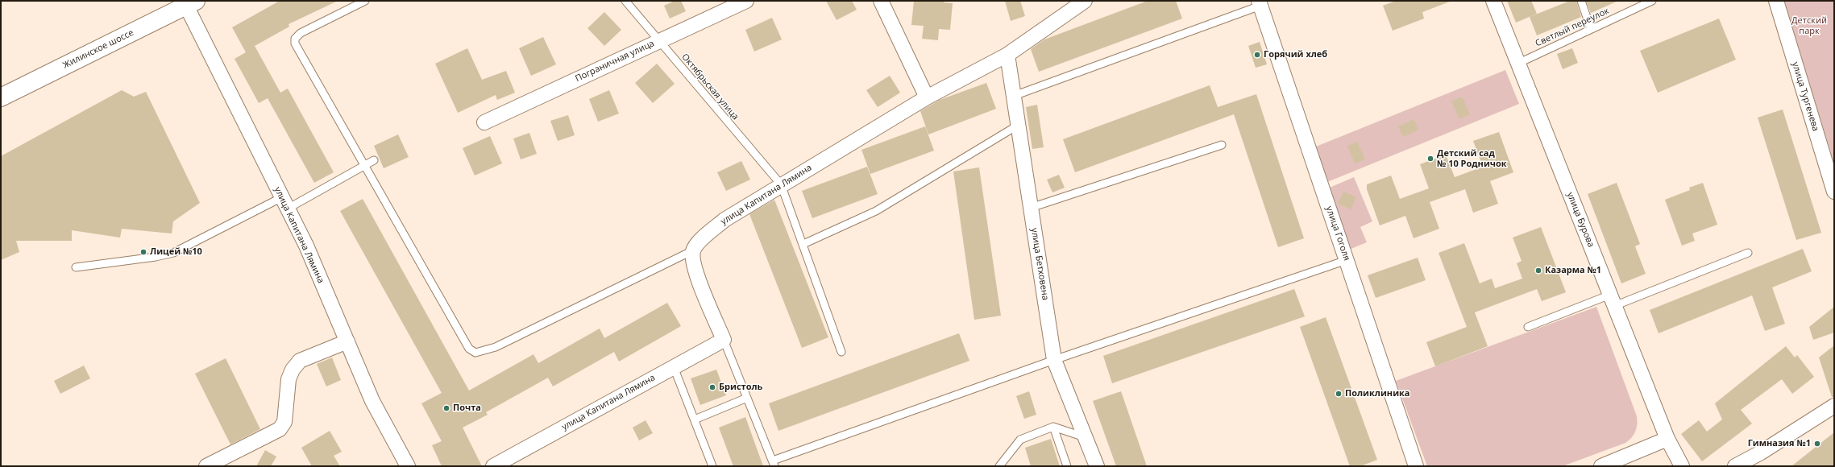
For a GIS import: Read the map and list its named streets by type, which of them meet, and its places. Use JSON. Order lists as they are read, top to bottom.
{
  "streets": {
    "street": [
      "Жилинское шоссе",
      "Пограничная улица",
      "улица Тургенева",
      "улица Капитана Лямина",
      "улица Бурова",
      "улица Гоголя",
      "улица Бетховена"
    ],
    "lane": ["Светлый переулок", "Октябрьская улица"]
  },
  "crossings": [
    ["Светлый переулок", "улица Бурова"],
    ["Жилинское шоссе", "улица Капитана Лямина"],
    ["Пограничная улица", "Октябрьская улица"],
    ["Октябрьская улица", "улица Капитана Лямина"],
    ["улица Капитана Лямина", "улица Бетховена"]
  ],
  "parks": ["Детский парк"],
  "places": [
    "Горячий хлеб",
    "Детский сад № 10 Родничок",
    "Лицей №10",
    "Казарма №1",
    "Бристоль",
    "Поликлиника",
    "Почта",
    "Гимназия №1"
  ]
}
